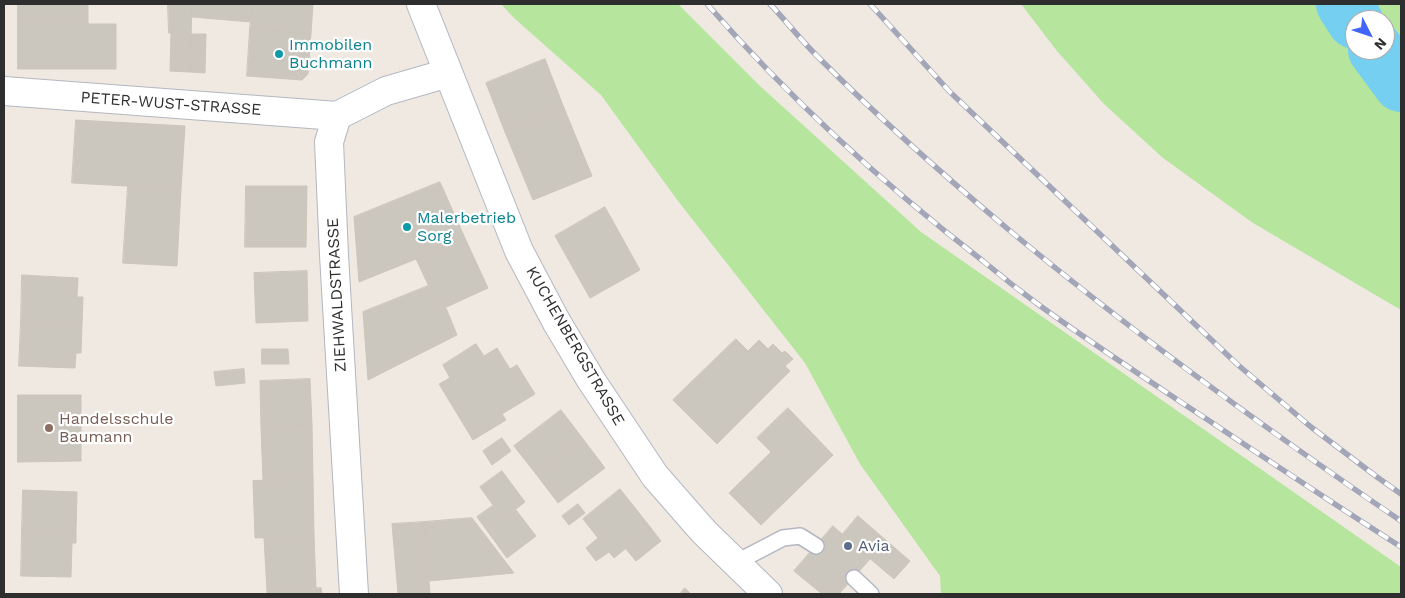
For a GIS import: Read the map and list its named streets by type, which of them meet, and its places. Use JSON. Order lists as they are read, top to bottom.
{
  "streets": {
    "street": ["PETER-WUST-STRASSE", "ZIEHWALDSTRASSE", "KUCHENBERGSTRASSE"]
  },
  "crossings": [
    ["PETER-WUST-STRASSE", "ZIEHWALDSTRASSE"]
  ],
  "places": [
    "Immobilen Buchmann",
    "Malerbetrieb Sorg",
    "Handelsschule Baumann",
    "Avia"
  ],
  "north": "bottom right"
}
